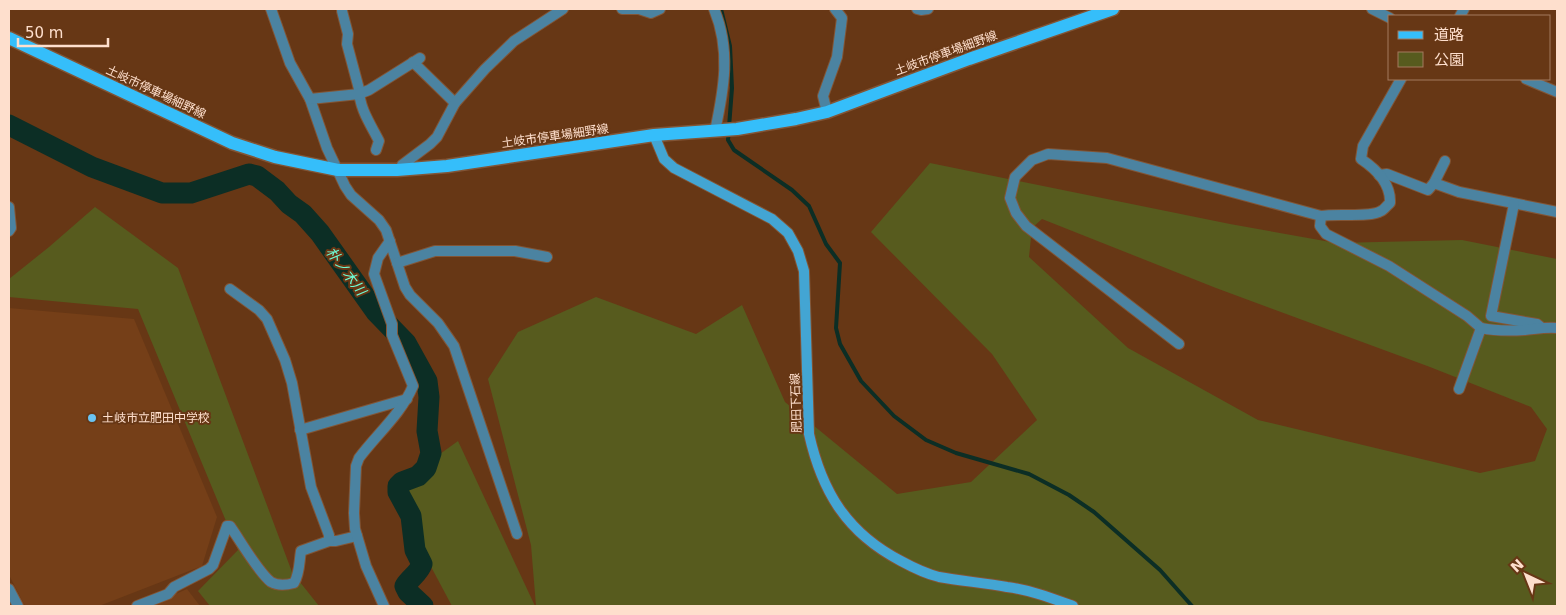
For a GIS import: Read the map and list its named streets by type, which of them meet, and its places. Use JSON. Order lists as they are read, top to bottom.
{
  "streets": {
    "main road": ["土岐市停車場細野線", "肥田下石線"]
  },
  "crossings": [
    ["土岐市停車場細野線", "肥田下石線"]
  ],
  "water": ["朴ノ木川"],
  "places": ["土岐市立肥田中学校"],
  "legend": ["道路", "公園"],
  "scale_bar": "50 m",
  "north": "top left"
}
